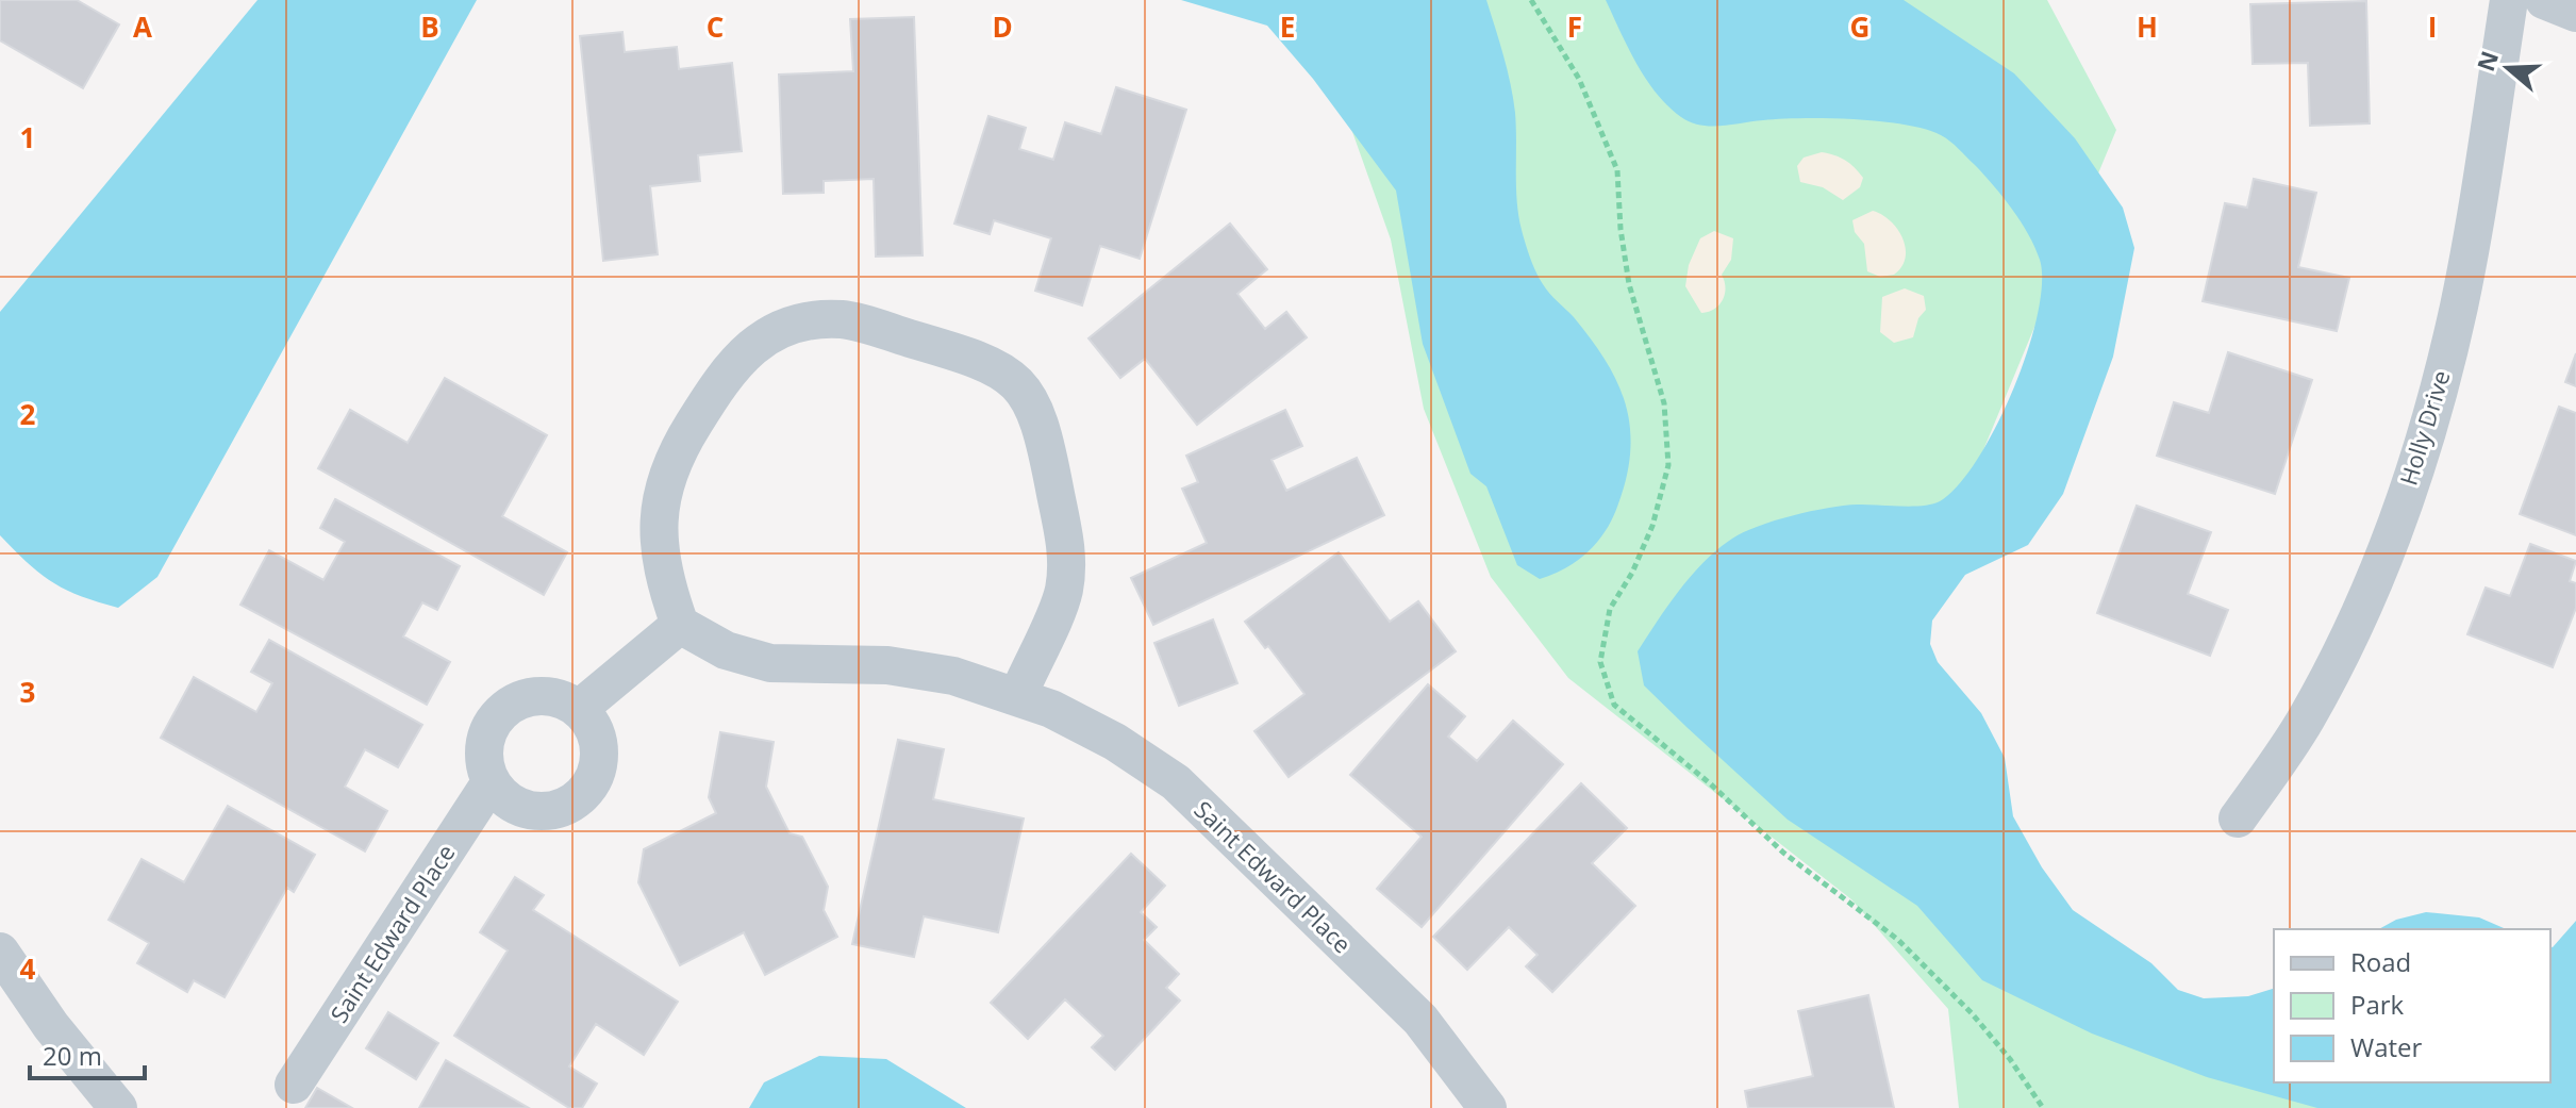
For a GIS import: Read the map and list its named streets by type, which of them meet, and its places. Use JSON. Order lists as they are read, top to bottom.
{
  "streets": {
    "street": ["Holly Drive", "Saint Edward Place"]
  },
  "legend": ["Road", "Park", "Water"],
  "scale_bar": "20 m",
  "north": "left",
  "grid": {
    "columns": [
      "A",
      "B",
      "C",
      "D",
      "E",
      "F",
      "G",
      "H",
      "I"
    ],
    "rows": [
      "1",
      "2",
      "3",
      "4"
    ]
  }
}
